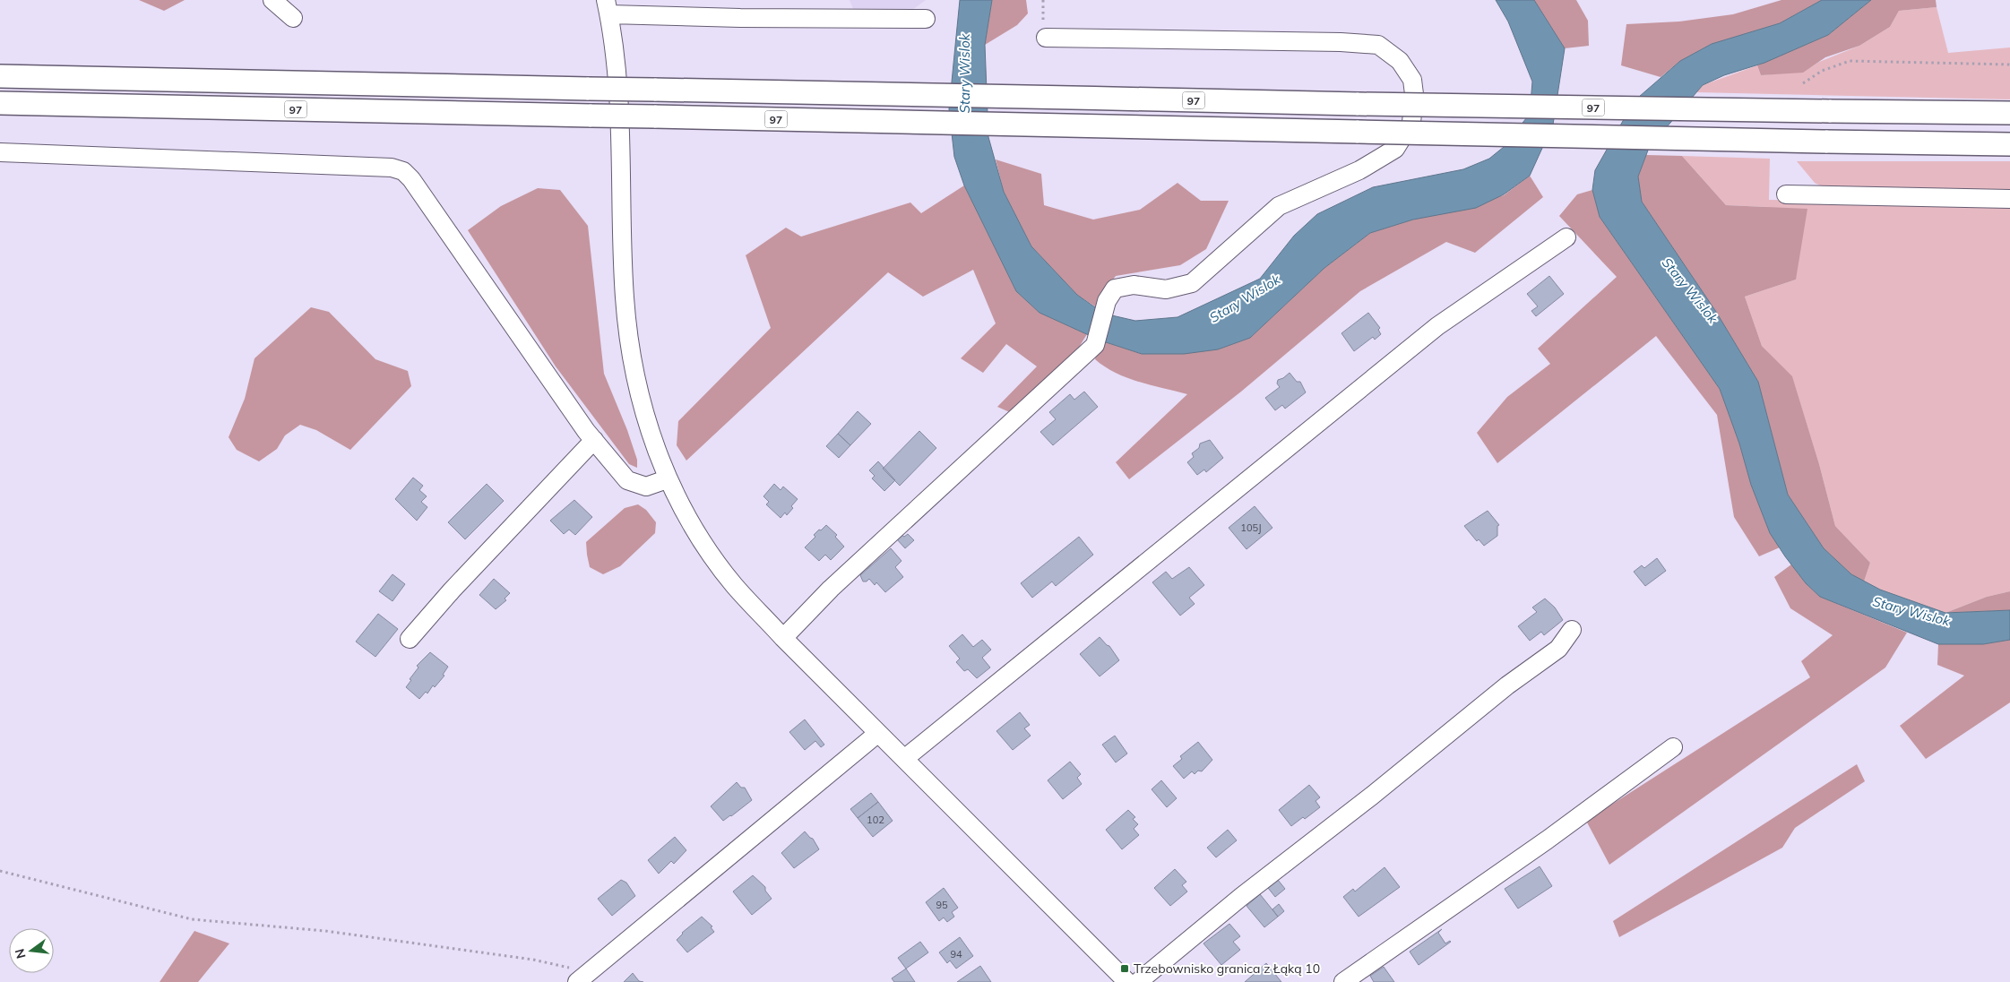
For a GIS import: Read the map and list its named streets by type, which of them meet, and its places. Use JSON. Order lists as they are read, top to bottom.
{
  "streets": {
    "main road": ["97"]
  },
  "water": ["Stary Wislok"],
  "places": {
    "transit": ["Trzebownisko granica z Łąką 10"]
  },
  "house_numbers": [
    "105J",
    "102",
    "95",
    "94"
  ],
  "north": "left"
}
